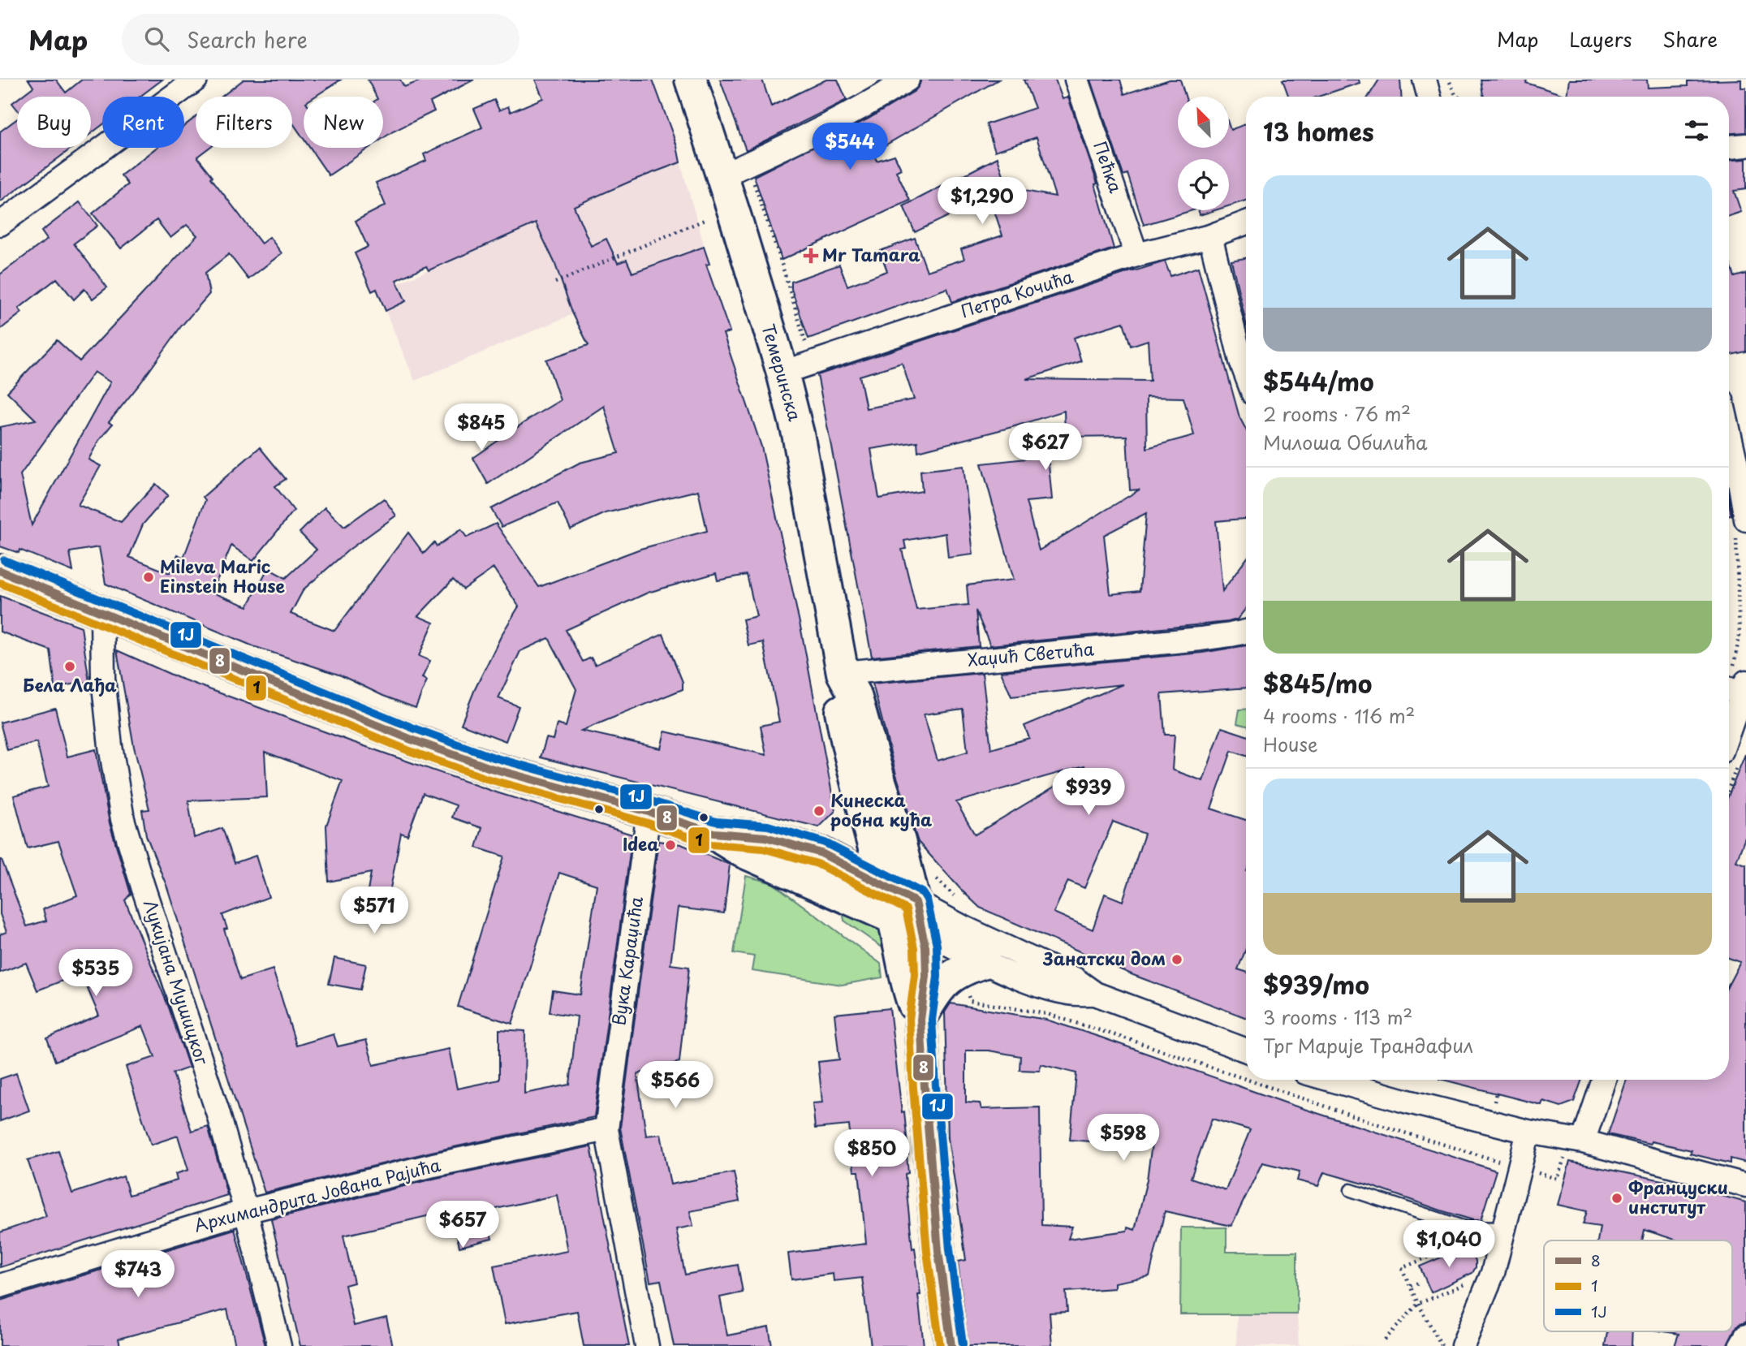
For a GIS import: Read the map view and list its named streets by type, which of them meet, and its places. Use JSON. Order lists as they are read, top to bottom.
{
  "streets": {
    "main road": ["Темеринска"],
    "street": [
      "Пећка",
      "Петра Кочића",
      "Хаџић Светића",
      "Вука Караџића",
      "Лукијана Мушицког",
      "Архимандрита Јована Рајића"
    ]
  },
  "crossings": [
    ["Пећка", "Петра Кочића"],
    ["Петра Кочића", "Темеринска"],
    ["Темеринска", "Хаџић Светића"],
    ["Вука Караџића", "Архимандрита Јована Рајића"],
    ["Лукијана Мушицког", "Архимандрита Јована Рајића"]
  ],
  "places": {
    "health": ["Mr Tamara"],
    "other": [
      "Mileva Maric Einstein House",
      "Бела Лађа",
      "Кинеска робна кућа",
      "Idea",
      "Занатски дом",
      "Француски институт"
    ]
  },
  "lines": ["transit line 1J", "transit line 8", "transit line 1"],
  "legend": ["8", "1", "1J"],
  "north": "top left",
  "page": {
    "header": "Map",
    "search": "Search here",
    "nav": ["Map", "Layers", "Share"],
    "chip": [
      "Buy",
      "Rent",
      "Filters",
      "New"
    ],
    "heading": "13 homes",
    "price": [
      "$544",
      "$1,290",
      "$845",
      "$627",
      "$939",
      "$571",
      "$535",
      "$566",
      "$598",
      "$850",
      "$657",
      "$1,040",
      "$743"
    ],
    "list": [
      {
        "name": "$544/mo",
        "note": "2 rooms · 76 m² · Милоша Обилића"
      },
      {
        "name": "$845/mo",
        "note": "4 rooms · 116 m² · House"
      },
      {
        "name": "$939/mo",
        "note": "3 rooms · 113 m² · Трг Марије Трандафил"
      }
    ]
  }
}
